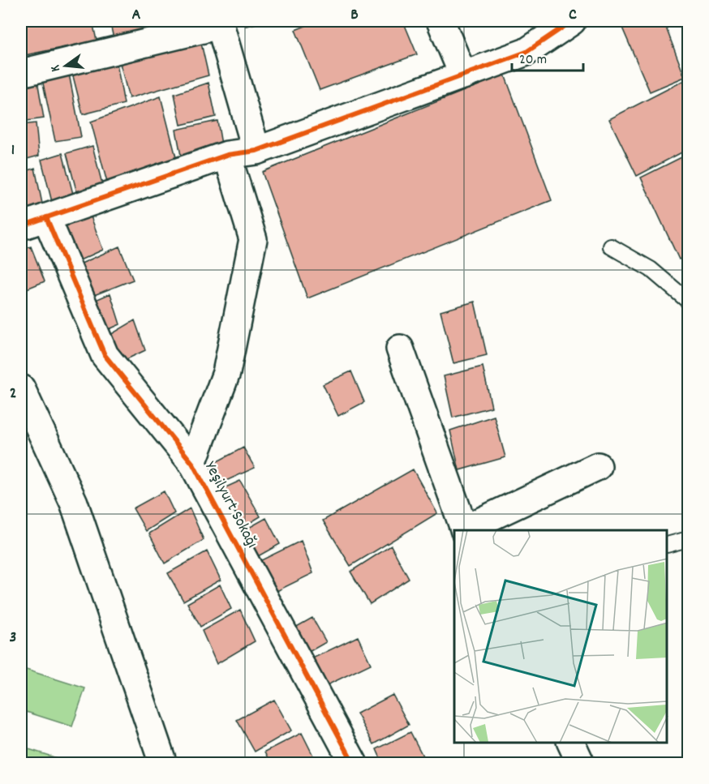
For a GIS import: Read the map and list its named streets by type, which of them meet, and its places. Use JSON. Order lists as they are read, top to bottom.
{
  "streets": {
    "street": ["Yeşilyurt Sokağı"]
  },
  "scale_bar": "20 m",
  "north": "left",
  "grid": {
    "columns": ["A", "B", "C"],
    "rows": ["1", "2", "3"]
  }
}
